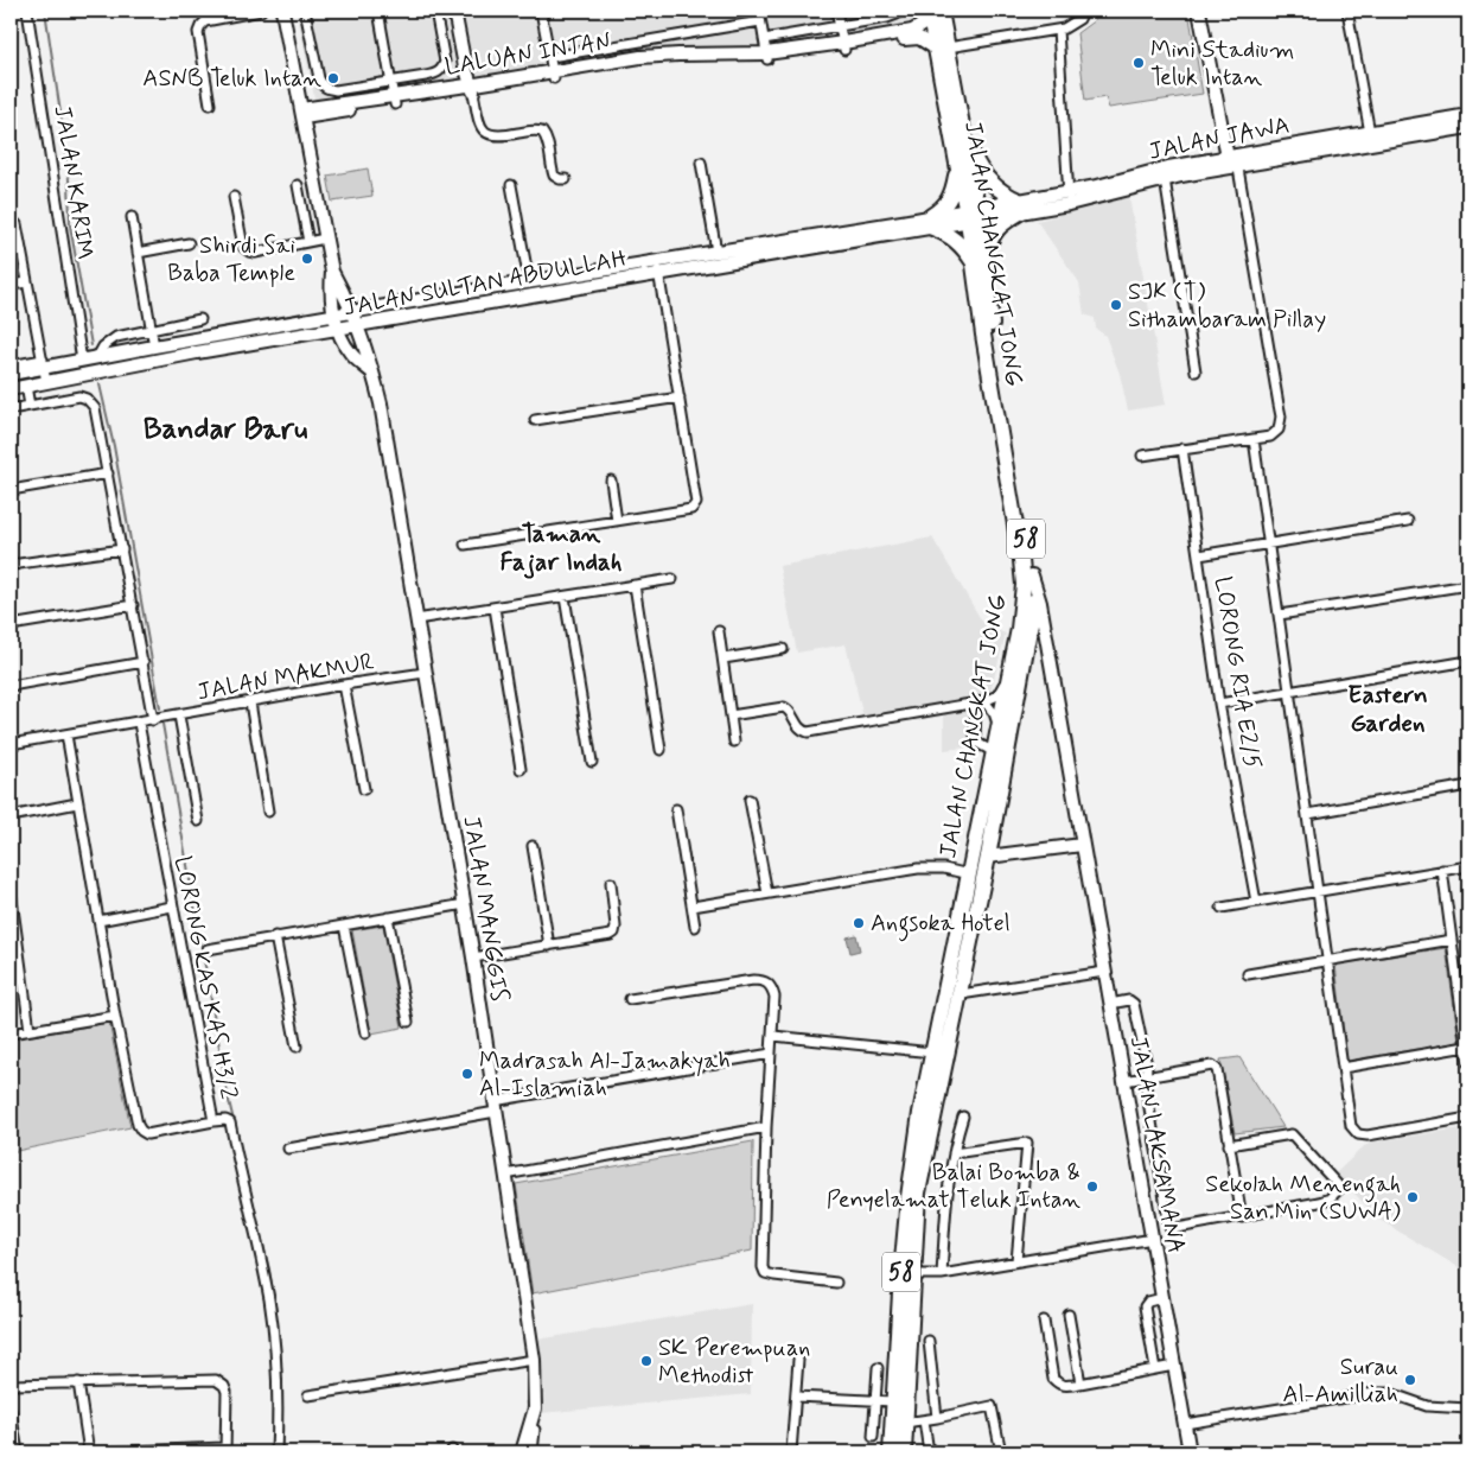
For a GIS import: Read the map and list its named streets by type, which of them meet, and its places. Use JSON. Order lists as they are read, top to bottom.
{
  "streets": {
    "highway": ["JALAN CHANGKAT JONG", "58"],
    "street": [
      "LALUAN INTAN",
      "JALAN JAWA",
      "JALAN KARIM",
      "JALAN SULTAN ABDULLAH",
      "LORONG RIA E2/5",
      "JALAN MAKMUR",
      "JALAN MANGGIS",
      "LORONG KAS KAS H3/2",
      "JALAN LAKSAMANA"
    ]
  },
  "crossings": [
    ["LALUAN INTAN", "JALAN CHANGKAT JONG"],
    ["JALAN JAWA", "JALAN CHANGKAT JONG"],
    ["JALAN JAWA", "JALAN SULTAN ABDULLAH"],
    ["JALAN KARIM", "JALAN SULTAN ABDULLAH"],
    ["JALAN CHANGKAT JONG", "JALAN SULTAN ABDULLAH"],
    ["JALAN CHANGKAT JONG", "JALAN LAKSAMANA"],
    ["JALAN SULTAN ABDULLAH", "JALAN MANGGIS"],
    ["JALAN MAKMUR", "JALAN MANGGIS"],
    ["JALAN MAKMUR", "LORONG KAS KAS H3/2"]
  ],
  "districts": ["Bandar Baru", "Taman Fajar Indah", "Eastern Garden"],
  "places": [
    "Mini Stadium Teluk Intan",
    "ASNB Teluk Intan",
    "Shirdi Sai Baba Temple",
    "SJK (T) Sithambaram Pillay",
    "Angsoka Hotel",
    "Madrasah Al-Jamakyah Al-Islamiah",
    "Balai Bomba & Penyelamat Teluk Intan",
    "Sekolah Menengah San Min (SUWA)",
    "SK Perempuan Methodist",
    "Surau Al-Amilliah"
  ]
}
